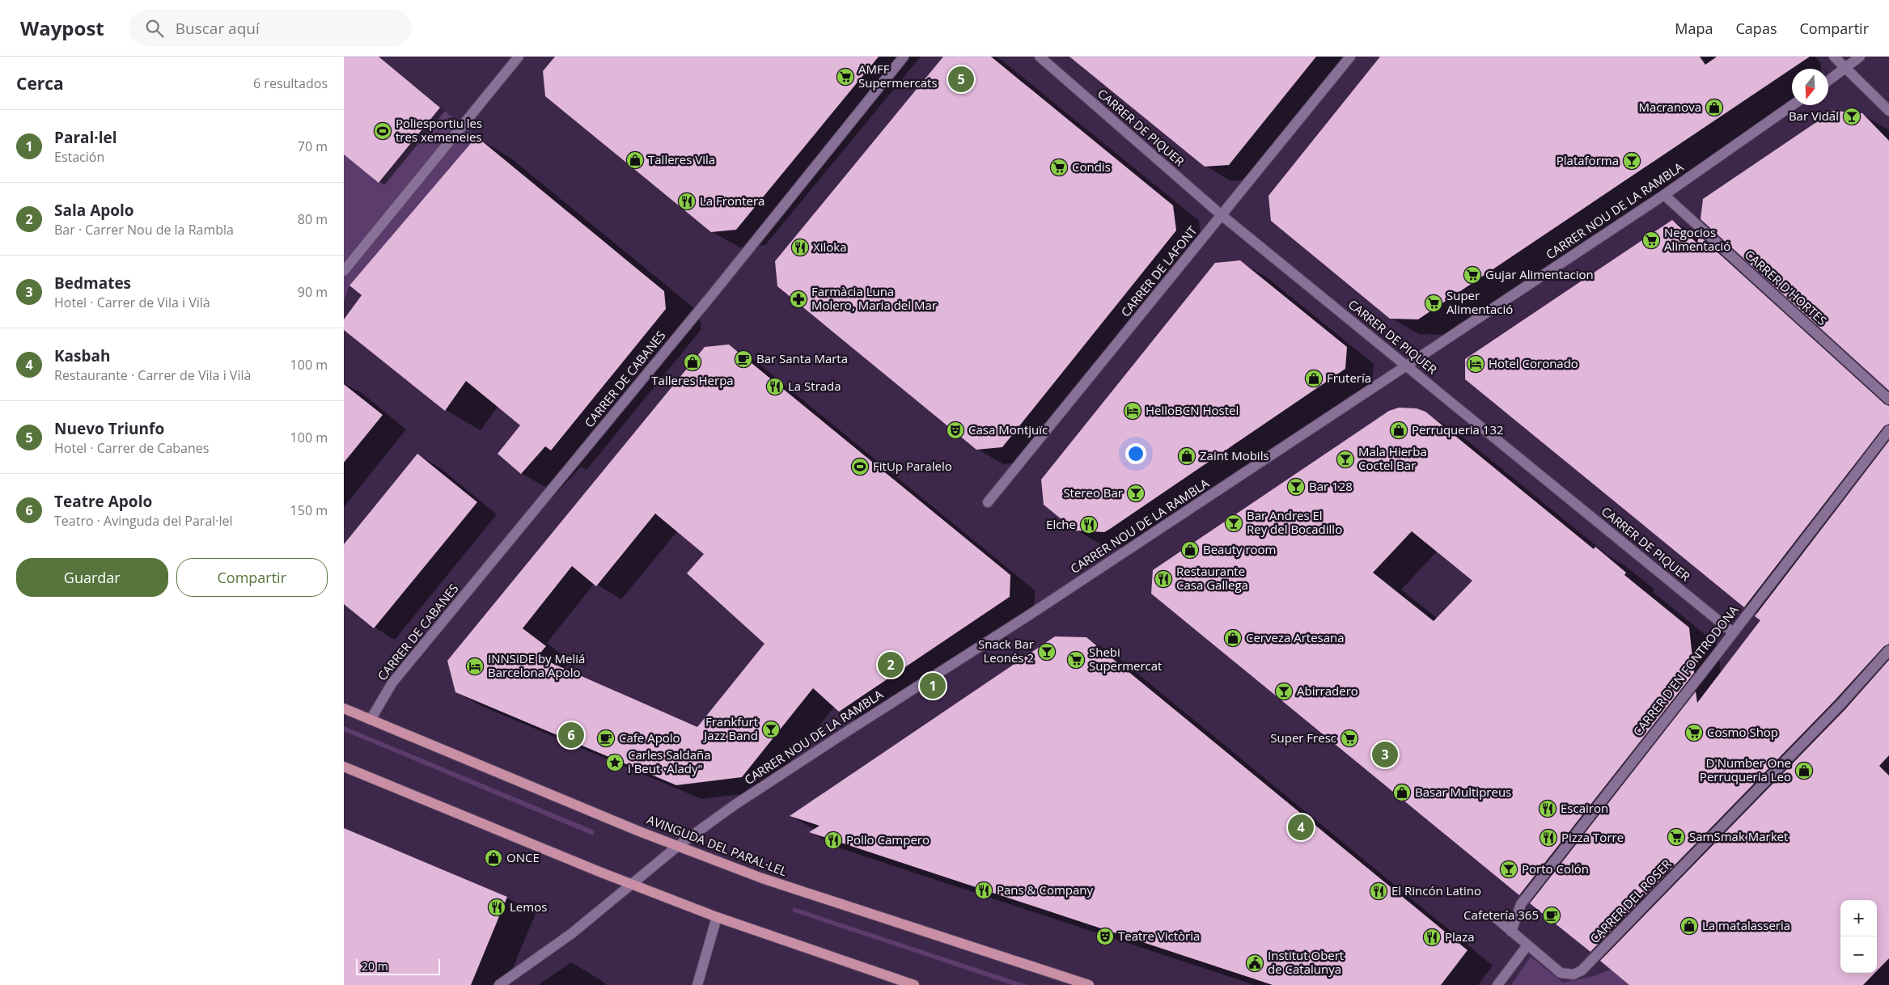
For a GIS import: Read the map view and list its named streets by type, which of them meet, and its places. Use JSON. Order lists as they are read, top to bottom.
{
  "streets": {
    "main road": ["AVINGUDA DEL PARAL·LEL"],
    "street": [
      "CARRER DE PIQUER",
      "CARRER NOU DE LA RAMBLA",
      "CARRER DE LAFONT",
      "CARRER D'HORTES",
      "CARRER DE CABANES",
      "CARRER D'EN FONTRODONA",
      "CARRER DEL ROSER"
    ]
  },
  "crossings": [
    ["CARRER DE PIQUER", "CARRER NOU DE LA RAMBLA"],
    ["CARRER DE PIQUER", "CARRER DE LAFONT"],
    ["CARRER DE PIQUER", "CARRER D'EN FONTRODONA"],
    ["CARRER NOU DE LA RAMBLA", "CARRER D'HORTES"],
    ["CARRER NOU DE LA RAMBLA", "AVINGUDA DEL PARAL·LEL"],
    ["CARRER DE CABANES", "AVINGUDA DEL PARAL·LEL"]
  ],
  "places": {
    "supermarket": [
      "AMFF Supermercats",
      "Condis",
      "Negocios Alimentació",
      "Gujar Alimentacion",
      "Super Alimentació",
      "Shebi Supermercat",
      "Cosmo Shop",
      "Super Fresc",
      "SamSmak Market"
    ],
    "shop": [
      "Macranova",
      "Talleres Vila",
      "Talleres Herpa",
      "Frutería",
      "Perruqueria 132",
      "Zaint Mobils",
      "Beauty room",
      "Cerveza Artesana",
      "D'Number One Perruqueria Leo",
      "Basar Multipreus",
      "ONCE",
      "La matalasseria"
    ],
    "bar": [
      "Bar Vidal",
      "Plataforma",
      "Mala Hierba Coctel Bar",
      "Bar 128",
      "Stereo Bar",
      "Bar Andres El Rey del Bocadillo",
      "Snack Bar Leonés 2",
      "Abirradero",
      "Frankfurt Jazz Band",
      "Porto Colón"
    ],
    "sports": ["Poliesportiu les tres xemeneies", "FitUp Paralelo"],
    "restaurant": [
      "La Frontera",
      "Xiloka",
      "La Strada",
      "Elche",
      "Restaurante Casa Gallega",
      "Escairon",
      "Pizza Torre",
      "Pollo Campero",
      "Pans & Company",
      "El Rincón Latino",
      "Lemos",
      "Plaza"
    ],
    "pharmacy": ["Farmàcia Luna Molero, Maria del Mar"],
    "cafe": ["Bar Santa Marta", "Cafe Apolo", "Cafetería 365"],
    "hotel": ["Hotel Coronado", "HelloBCN Hostel", "INNSiDE by Meliá Barcelona Apolo"],
    "theatre": ["Casa Montjuïc", "Teatre Victòria"],
    "place": ["Carles Saldaña i Beut ·Alady\""],
    "public building": ["Institut Obert de Catalunya"]
  },
  "scale_bar": "20 m",
  "north": "bottom",
  "page": {
    "header": "Waypost",
    "search": "Buscar aquí",
    "nav": ["Mapa", "Capas", "Compartir"],
    "heading": ["Cerca", "6 resultados"],
    "pins": [
      "5",
      "2",
      "1",
      "6",
      "3",
      "4"
    ],
    "list": [
      {
        "mark": "1",
        "name": "Paral·lel",
        "note": "Estación",
        "value": "70 m"
      },
      {
        "mark": "2",
        "name": "Sala Apolo",
        "note": "Bar · Carrer Nou de la Rambla",
        "value": "80 m"
      },
      {
        "mark": "3",
        "name": "Bedmates",
        "note": "Hotel · Carrer de Vila i Vilà",
        "value": "90 m"
      },
      {
        "mark": "4",
        "name": "Kasbah",
        "note": "Restaurante · Carrer de Vila i Vilà",
        "value": "100 m"
      },
      {
        "mark": "5",
        "name": "Nuevo Triunfo",
        "note": "Hotel · Carrer de Cabanes",
        "value": "100 m"
      },
      {
        "mark": "6",
        "name": "Teatre Apolo",
        "note": "Teatro · Avinguda del Paral·lel",
        "value": "150 m"
      }
    ],
    "buttons": ["Guardar", "Compartir"],
    "map_buttons": ["+", "−"],
    "scale": "20 m"
  }
}
